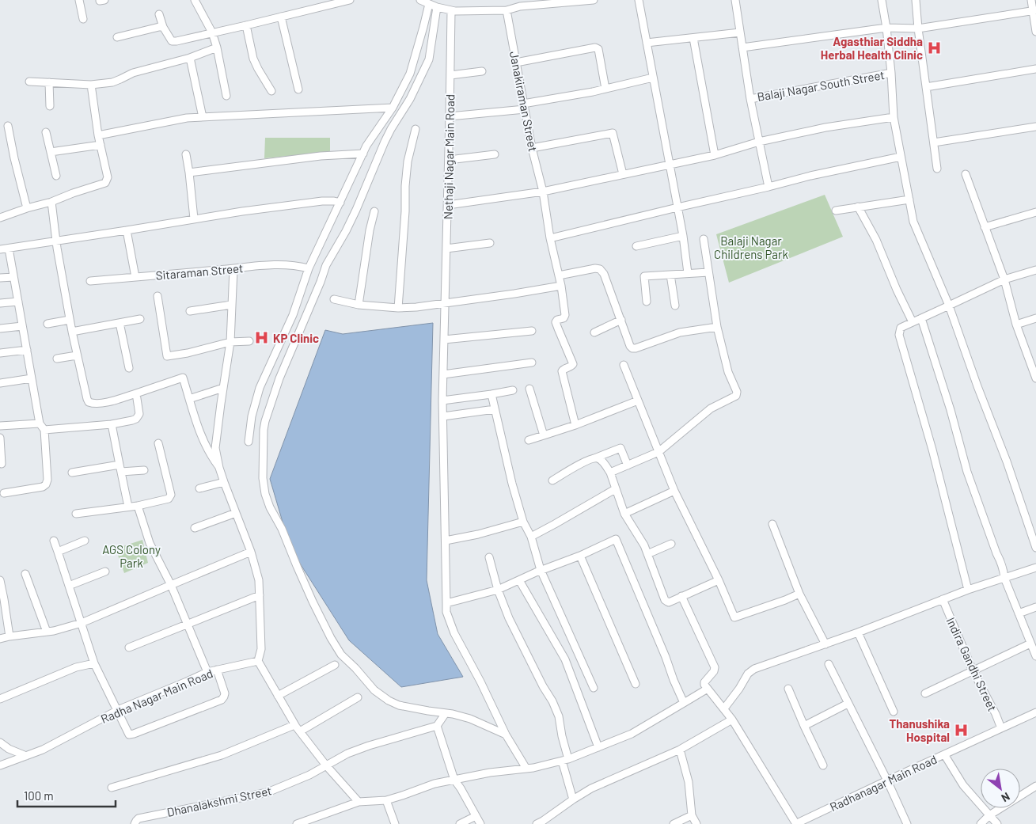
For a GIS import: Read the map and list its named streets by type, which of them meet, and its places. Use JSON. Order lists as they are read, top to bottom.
{
  "streets": {
    "street": [
      "Balaji Nagar South Street",
      "Janakiraman Street",
      "Nethaji Nagar Main Road",
      "Sitaraman Street",
      "Indira Gandhi Street",
      "Radha Nagar Main Road",
      "Radhanagar Main Road",
      "Dhanalakshmi Street"
    ]
  },
  "crossings": [
    ["Indira Gandhi Street", "Radhanagar Main Road"]
  ],
  "parks": ["Balaji Nagar Childrens Park", "AGS Colony Park"],
  "places": {
    "hospital": ["Agasthiar Siddha Herbal Health Clinic", "KP Clinic", "Thanushika Hospital"]
  },
  "scale_bar": "100 m",
  "north": "bottom right"
}
